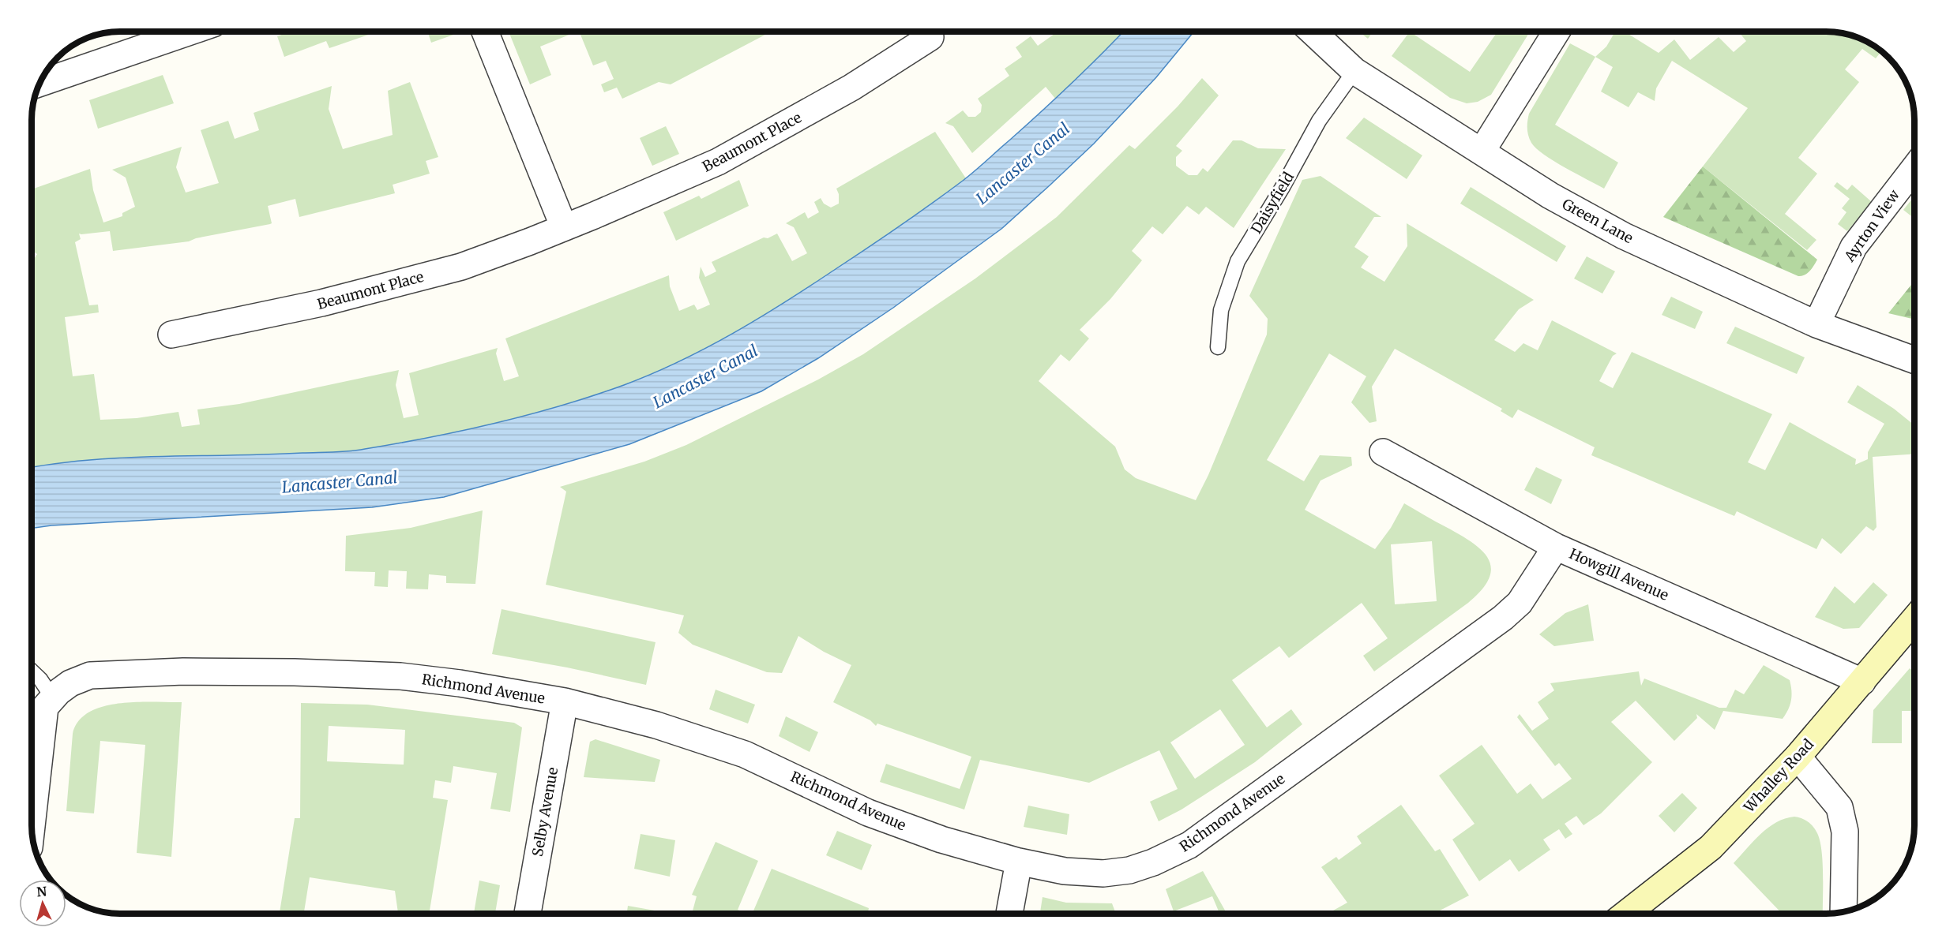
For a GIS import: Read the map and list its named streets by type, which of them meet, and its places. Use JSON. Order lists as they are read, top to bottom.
{
  "streets": {
    "street": [
      "Beaumont Place",
      "Green Lane",
      "Ayrton View",
      "Howgill Avenue",
      "Richmond Avenue",
      "Whalley Road",
      "Selby Avenue"
    ],
    "lane": ["Daisyfield"]
  },
  "crossings": [
    ["Daisyfield", "Green Lane"],
    ["Green Lane", "Ayrton View"],
    ["Howgill Avenue", "Richmond Avenue"],
    ["Howgill Avenue", "Whalley Road"],
    ["Richmond Avenue", "Selby Avenue"]
  ],
  "water": ["Lancaster Canal"],
  "north": "top"
}
